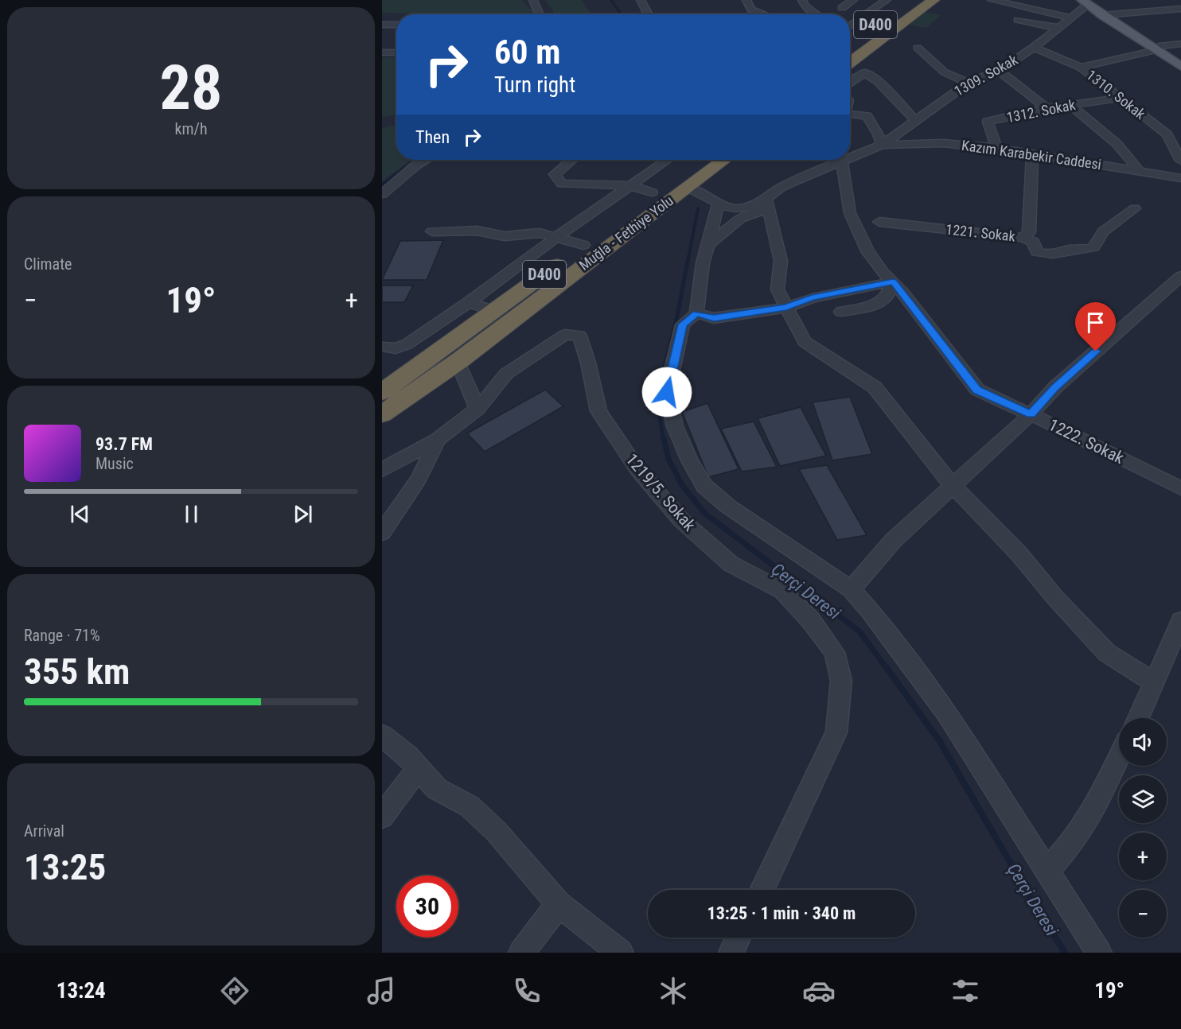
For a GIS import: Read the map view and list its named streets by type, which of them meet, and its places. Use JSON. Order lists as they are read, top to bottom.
{
  "streets": {
    "highway": ["D400", "Muğla - Fethiye Yolu"],
    "street": [
      "1309. Sokak",
      "1310. Sokak",
      "1312. Sokak",
      "Kazım Karabekir Caddesi",
      "1221. Sokak",
      "1222. Sokak",
      "1219/5. Sokak"
    ]
  },
  "crossings": [
    ["1309. Sokak", "1310. Sokak"],
    ["1309. Sokak", "Kazım Karabekir Caddesi"],
    ["1310. Sokak", "1312. Sokak"],
    ["1312. Sokak", "Kazım Karabekir Caddesi"],
    ["Kazım Karabekir Caddesi", "1221. Sokak"]
  ],
  "water": ["Çerçi Deresi"],
  "page": {
    "tile": [
      ["28", "km/h"],
      "Climate",
      ["Range · 71%", "355 km"],
      ["Arrival", "13:25"]
    ],
    "turn": ["60 m", "Turn right"],
    "then": "Then",
    "heat": ["−", "19°", "+"],
    "song": ["93.7 FM", "Music"],
    "map_buttons": ["+", "−"],
    "limit": "30",
    "trip": "13:25 · 1 min · 340 m",
    "tabs": ["13:24", "19°"]
  }
}
